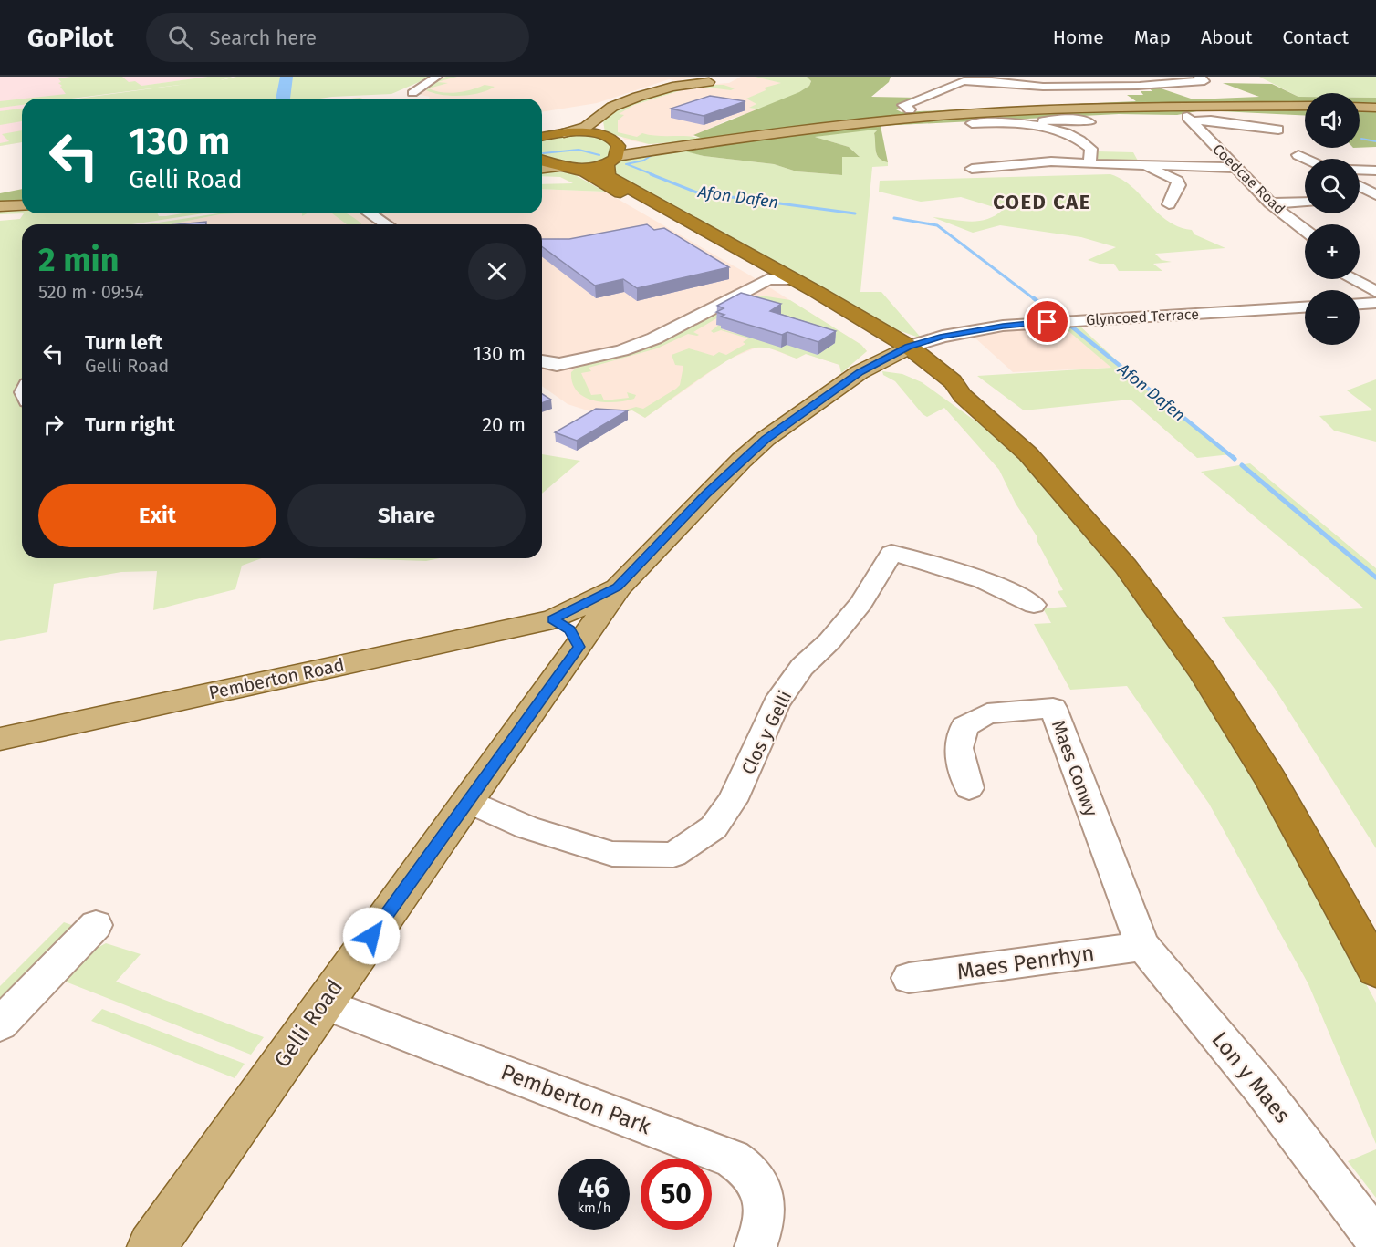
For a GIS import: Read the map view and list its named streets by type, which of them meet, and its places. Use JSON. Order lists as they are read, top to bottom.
{
  "streets": {
    "main road": ["Pemberton Road", "Gelli Road"],
    "street": [
      "Coedcae Road",
      "Glyncoed Terrace",
      "Clos y Gelli",
      "Maes Conwy",
      "Maes Penrhyn",
      "Lon y Maes",
      "Pemberton Park"
    ]
  },
  "crossings": [
    ["Pemberton Road", "Gelli Road"],
    ["Clos y Gelli", "Gelli Road"],
    ["Maes Conwy", "Maes Penrhyn"],
    ["Maes Conwy", "Lon y Maes"],
    ["Maes Penrhyn", "Lon y Maes"],
    ["Gelli Road", "Pemberton Park"]
  ],
  "districts": ["COED CAE"],
  "water": ["Afon Dafen"],
  "page": {
    "header": "GoPilot",
    "search": "Search here",
    "nav": [
      "Home",
      "Map",
      "About",
      "Contact"
    ],
    "map_buttons": ["+", "−"],
    "turn": ["130 m", "Gelli Road"],
    "heading": ["2 min", "520 m · 09:54"],
    "list": [
      {
        "name": "Turn left",
        "note": "Gelli Road",
        "value": "130 m"
      },
      {
        "name": "Turn right",
        "value": "20 m"
      }
    ],
    "buttons": ["Exit", "Share"],
    "speed": "46 km/h",
    "limit": "50"
  }
}
